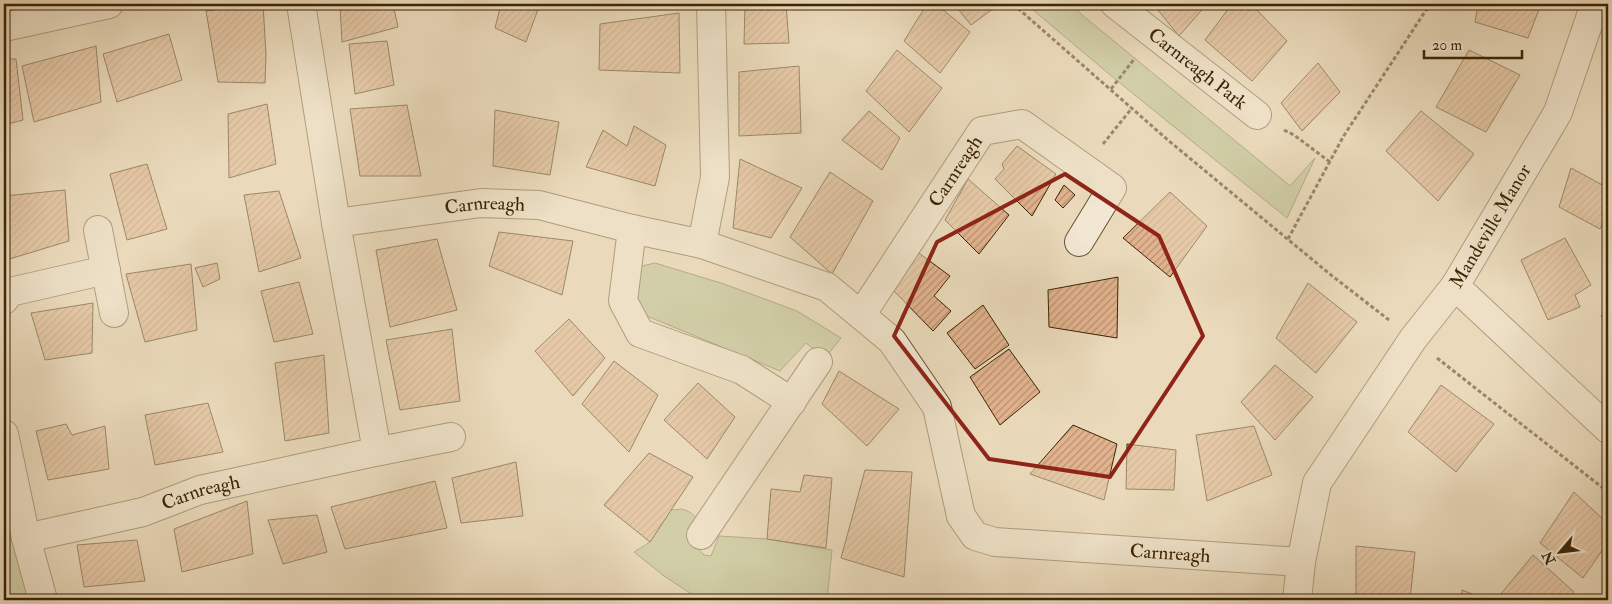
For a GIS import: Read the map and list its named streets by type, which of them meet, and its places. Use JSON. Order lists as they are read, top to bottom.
{
  "streets": {
    "street": ["Carnreagh Park", "Carnreagh", "Mandeville Manor"]
  },
  "scale_bar": "20 m",
  "north": "bottom left"
}
